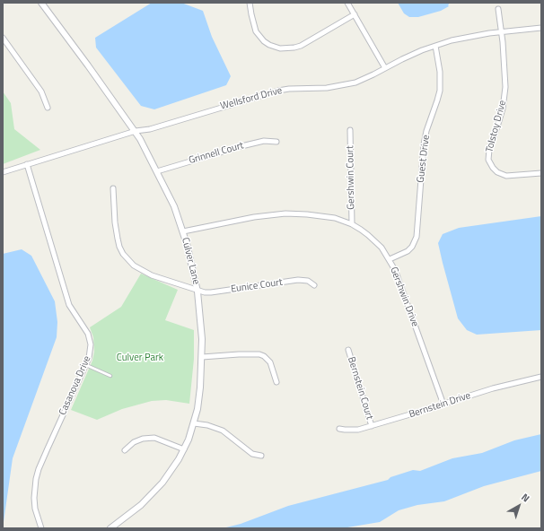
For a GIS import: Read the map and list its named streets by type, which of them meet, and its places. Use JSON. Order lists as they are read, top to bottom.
{
  "streets": {
    "street": [
      "Wellsford Drive",
      "Tolstoy Drive",
      "Grinnell Court",
      "Guest Drive",
      "Gershwin Court",
      "Culver Lane",
      "Eunice Court",
      "Gershwin Drive",
      "Casanova Drive",
      "Bernstein Court",
      "Bernstein Drive"
    ]
  },
  "crossings": [
    ["Wellsford Drive", "Tolstoy Drive"],
    ["Wellsford Drive", "Guest Drive"],
    ["Wellsford Drive", "Culver Lane"],
    ["Wellsford Drive", "Casanova Drive"],
    ["Grinnell Court", "Culver Lane"],
    ["Guest Drive", "Gershwin Drive"],
    ["Gershwin Court", "Gershwin Drive"],
    ["Culver Lane", "Eunice Court"],
    ["Culver Lane", "Gershwin Drive"],
    ["Gershwin Drive", "Bernstein Drive"],
    ["Bernstein Court", "Bernstein Drive"]
  ],
  "parks": ["Culver Park"],
  "north": "top right"
}
